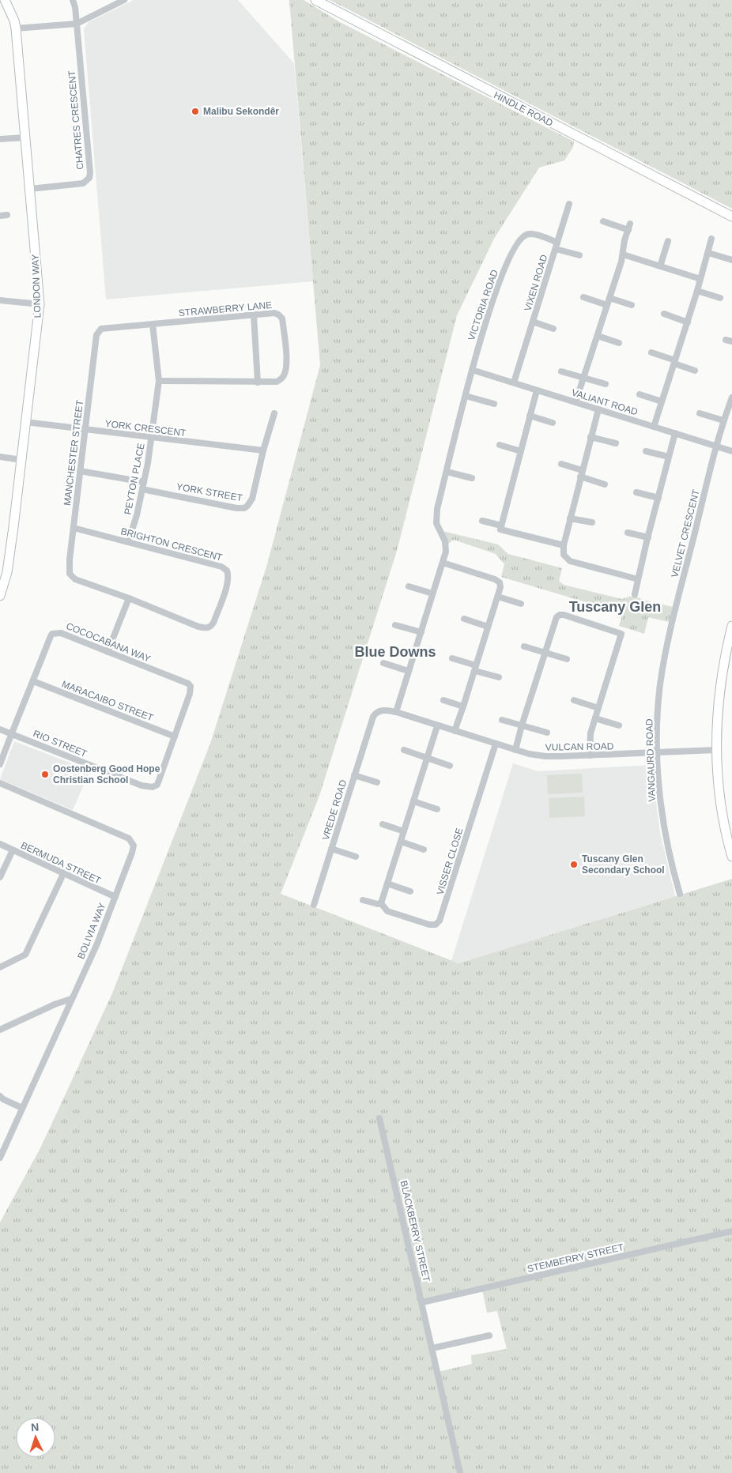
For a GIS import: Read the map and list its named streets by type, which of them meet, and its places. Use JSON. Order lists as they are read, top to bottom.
{
  "streets": {
    "street": [
      "HINDLE ROAD",
      "CHATRES CRESCENT",
      "VIXEN ROAD",
      "LONDON WAY",
      "VICTORIA ROAD",
      "STRAWBERRY LANE",
      "VALIANT ROAD",
      "YORK CRESCENT",
      "MANCHESTER STREET",
      "PEYTON PLACE",
      "YORK STREET",
      "VELVET CRESCENT",
      "BRIGHTON CRESCENT",
      "COCOCABANA WAY",
      "MARACAIBO STREET",
      "RIO STREET",
      "VULCAN ROAD",
      "VANGAURD ROAD",
      "VREDE ROAD",
      "VISSER CLOSE",
      "BERMUDA STREET",
      "BOLIVIA WAY",
      "BLACKBERRY STREET",
      "STEMBERRY STREET"
    ]
  },
  "crossings": [
    ["CHATRES CRESCENT", "LONDON WAY"],
    ["VIXEN ROAD", "VICTORIA ROAD"],
    ["VIXEN ROAD", "VALIANT ROAD"],
    ["LONDON WAY", "YORK CRESCENT"],
    ["VICTORIA ROAD", "VALIANT ROAD"],
    ["VICTORIA ROAD", "VULCAN ROAD"],
    ["STRAWBERRY LANE", "MANCHESTER STREET"],
    ["STRAWBERRY LANE", "PEYTON PLACE"],
    ["VALIANT ROAD", "VELVET CRESCENT"],
    ["YORK CRESCENT", "MANCHESTER STREET"],
    ["YORK CRESCENT", "PEYTON PLACE"],
    ["YORK CRESCENT", "YORK STREET"],
    ["MANCHESTER STREET", "BRIGHTON CRESCENT"],
    ["PEYTON PLACE", "YORK STREET"],
    ["PEYTON PLACE", "BRIGHTON CRESCENT"],
    ["VELVET CRESCENT", "VANGAURD ROAD"],
    ["COCOCABANA WAY", "MARACAIBO STREET"],
    ["COCOCABANA WAY", "RIO STREET"],
    ["VULCAN ROAD", "VANGAURD ROAD"],
    ["VULCAN ROAD", "VREDE ROAD"],
    ["VULCAN ROAD", "VISSER CLOSE"],
    ["BERMUDA STREET", "BOLIVIA WAY"],
    ["BLACKBERRY STREET", "STEMBERRY STREET"]
  ],
  "districts": ["Tuscany Glen", "Blue Downs"],
  "places": ["Malibu Sekondêr", "Oostenberg Good Hope Christian School", "Tuscany Glen Secondary School"],
  "north": "top"
}
